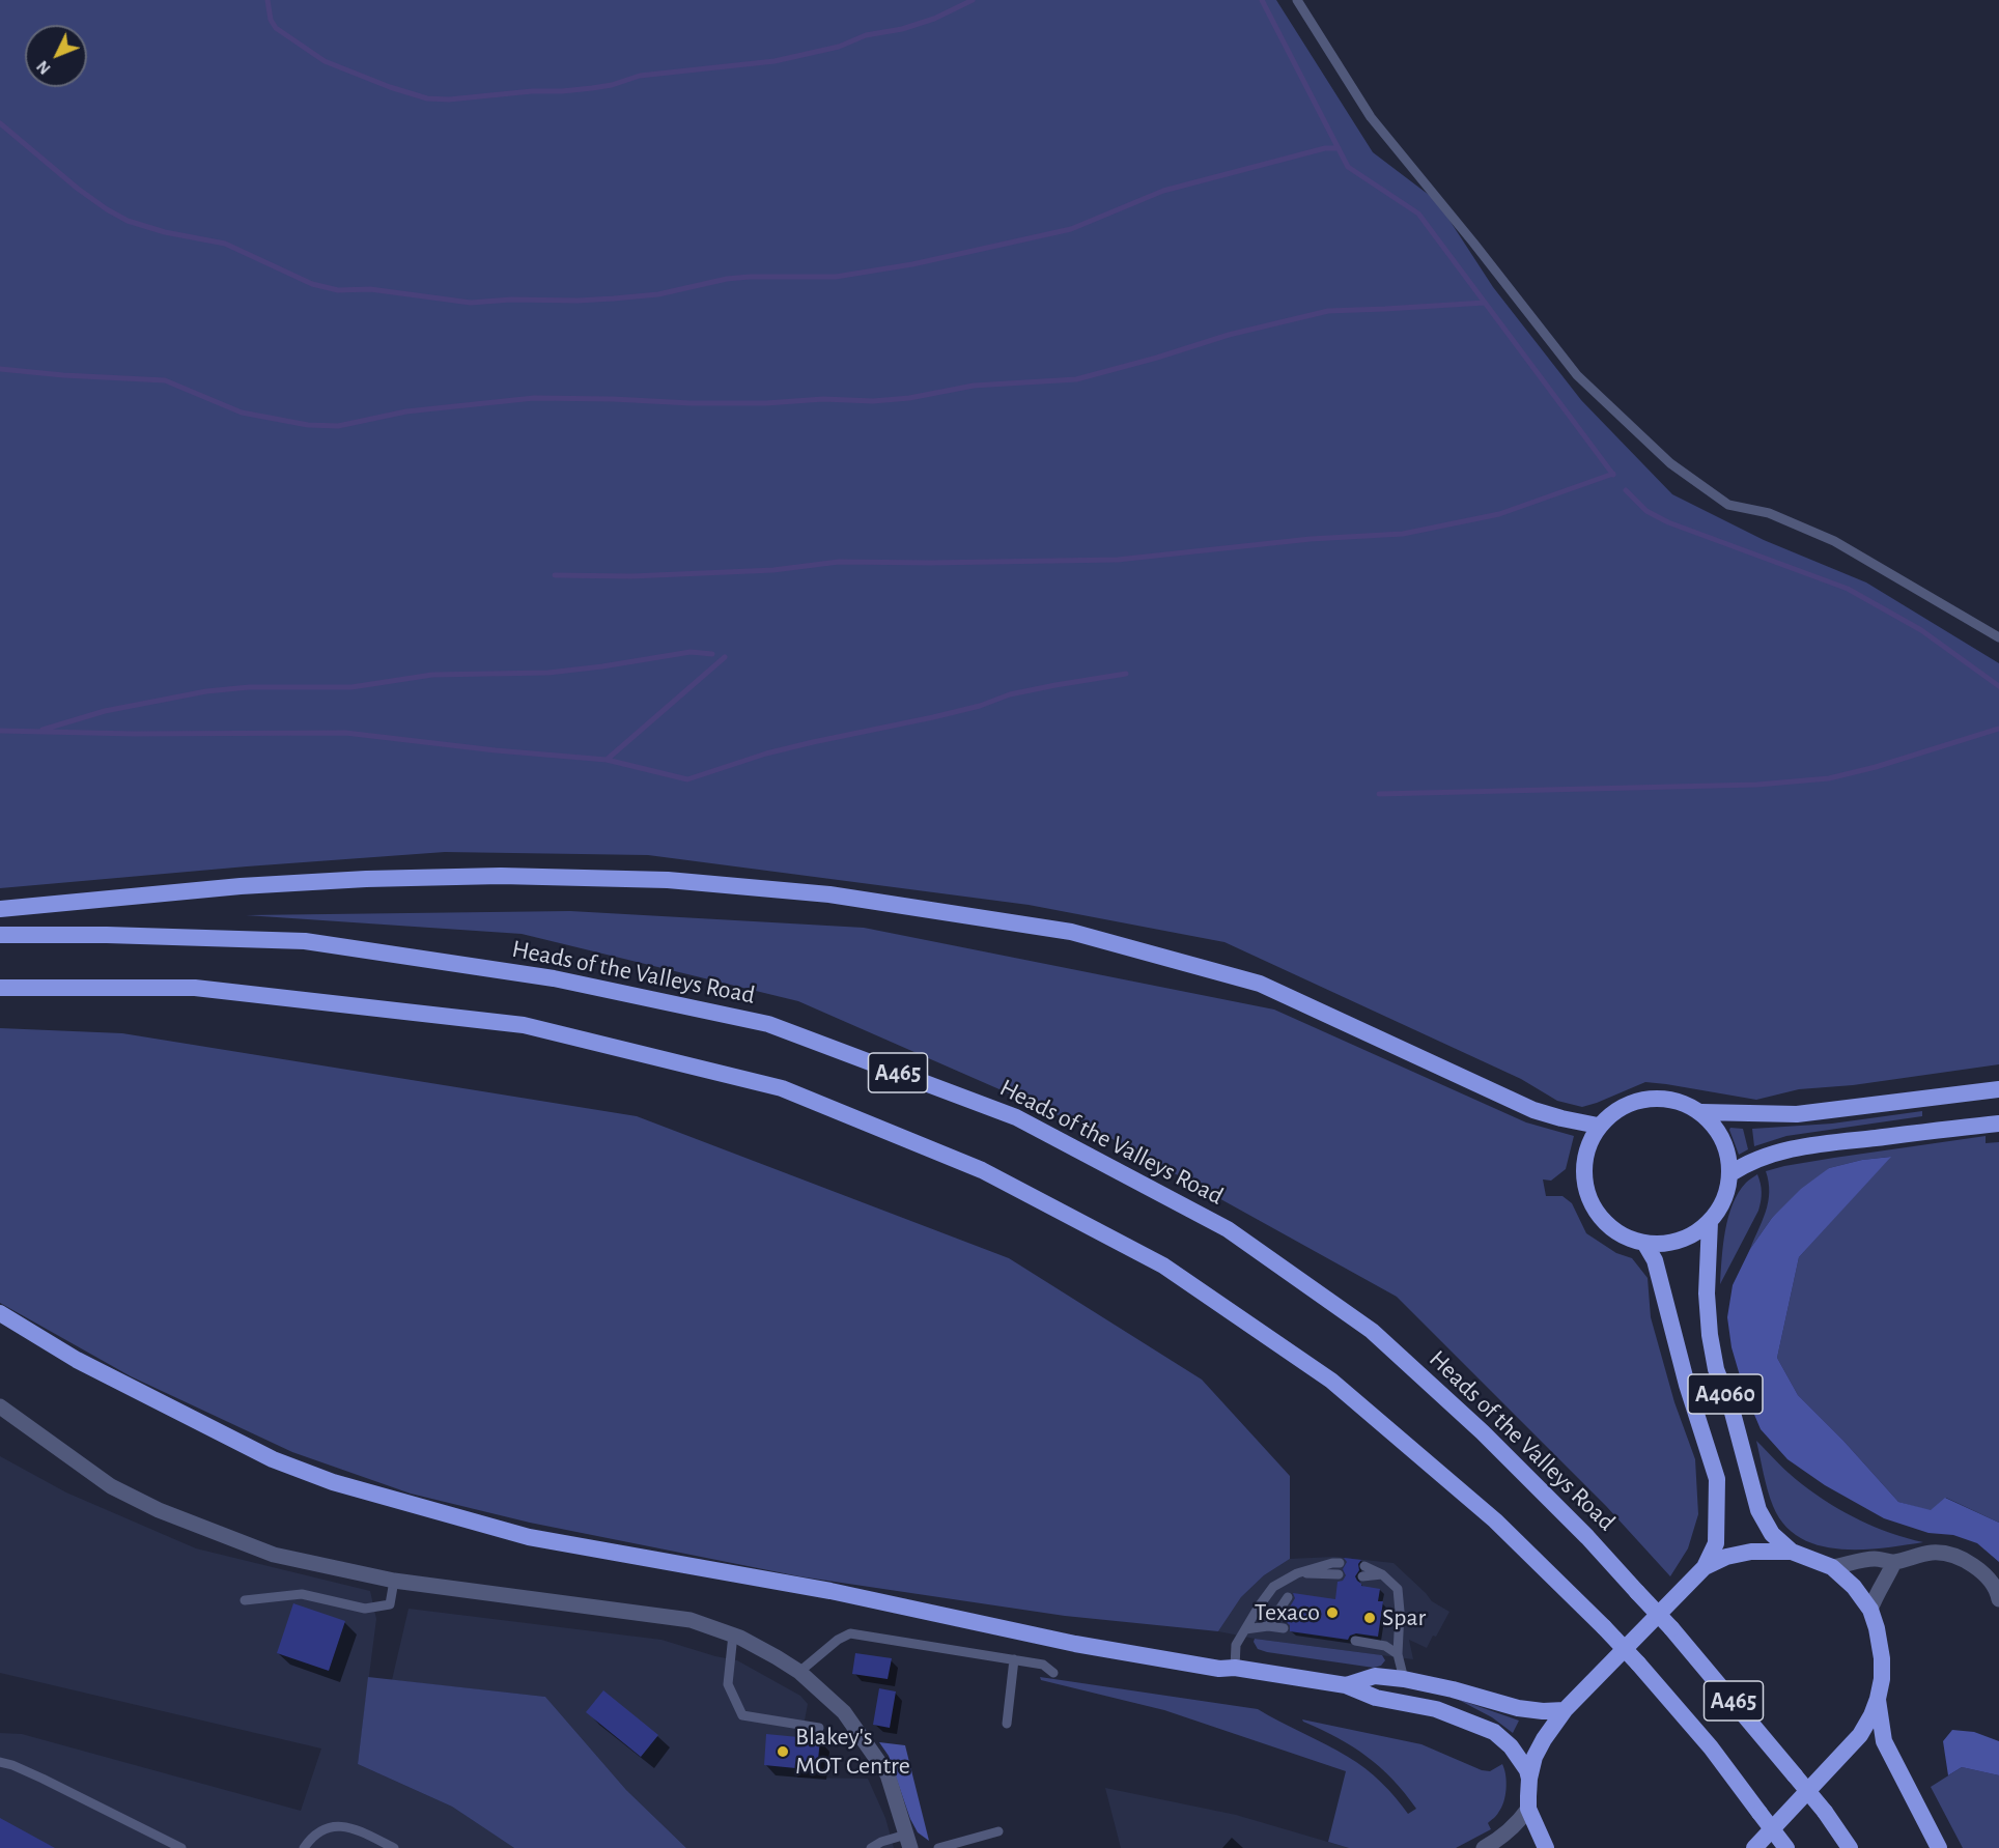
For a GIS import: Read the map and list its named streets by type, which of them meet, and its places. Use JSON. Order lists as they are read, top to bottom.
{
  "streets": {
    "highway": ["Heads of the Valleys Road", "A465", "A4060"]
  },
  "places": ["Texaco", "Spar", "Blakey's MOT Centre"],
  "north": "bottom left"
}
